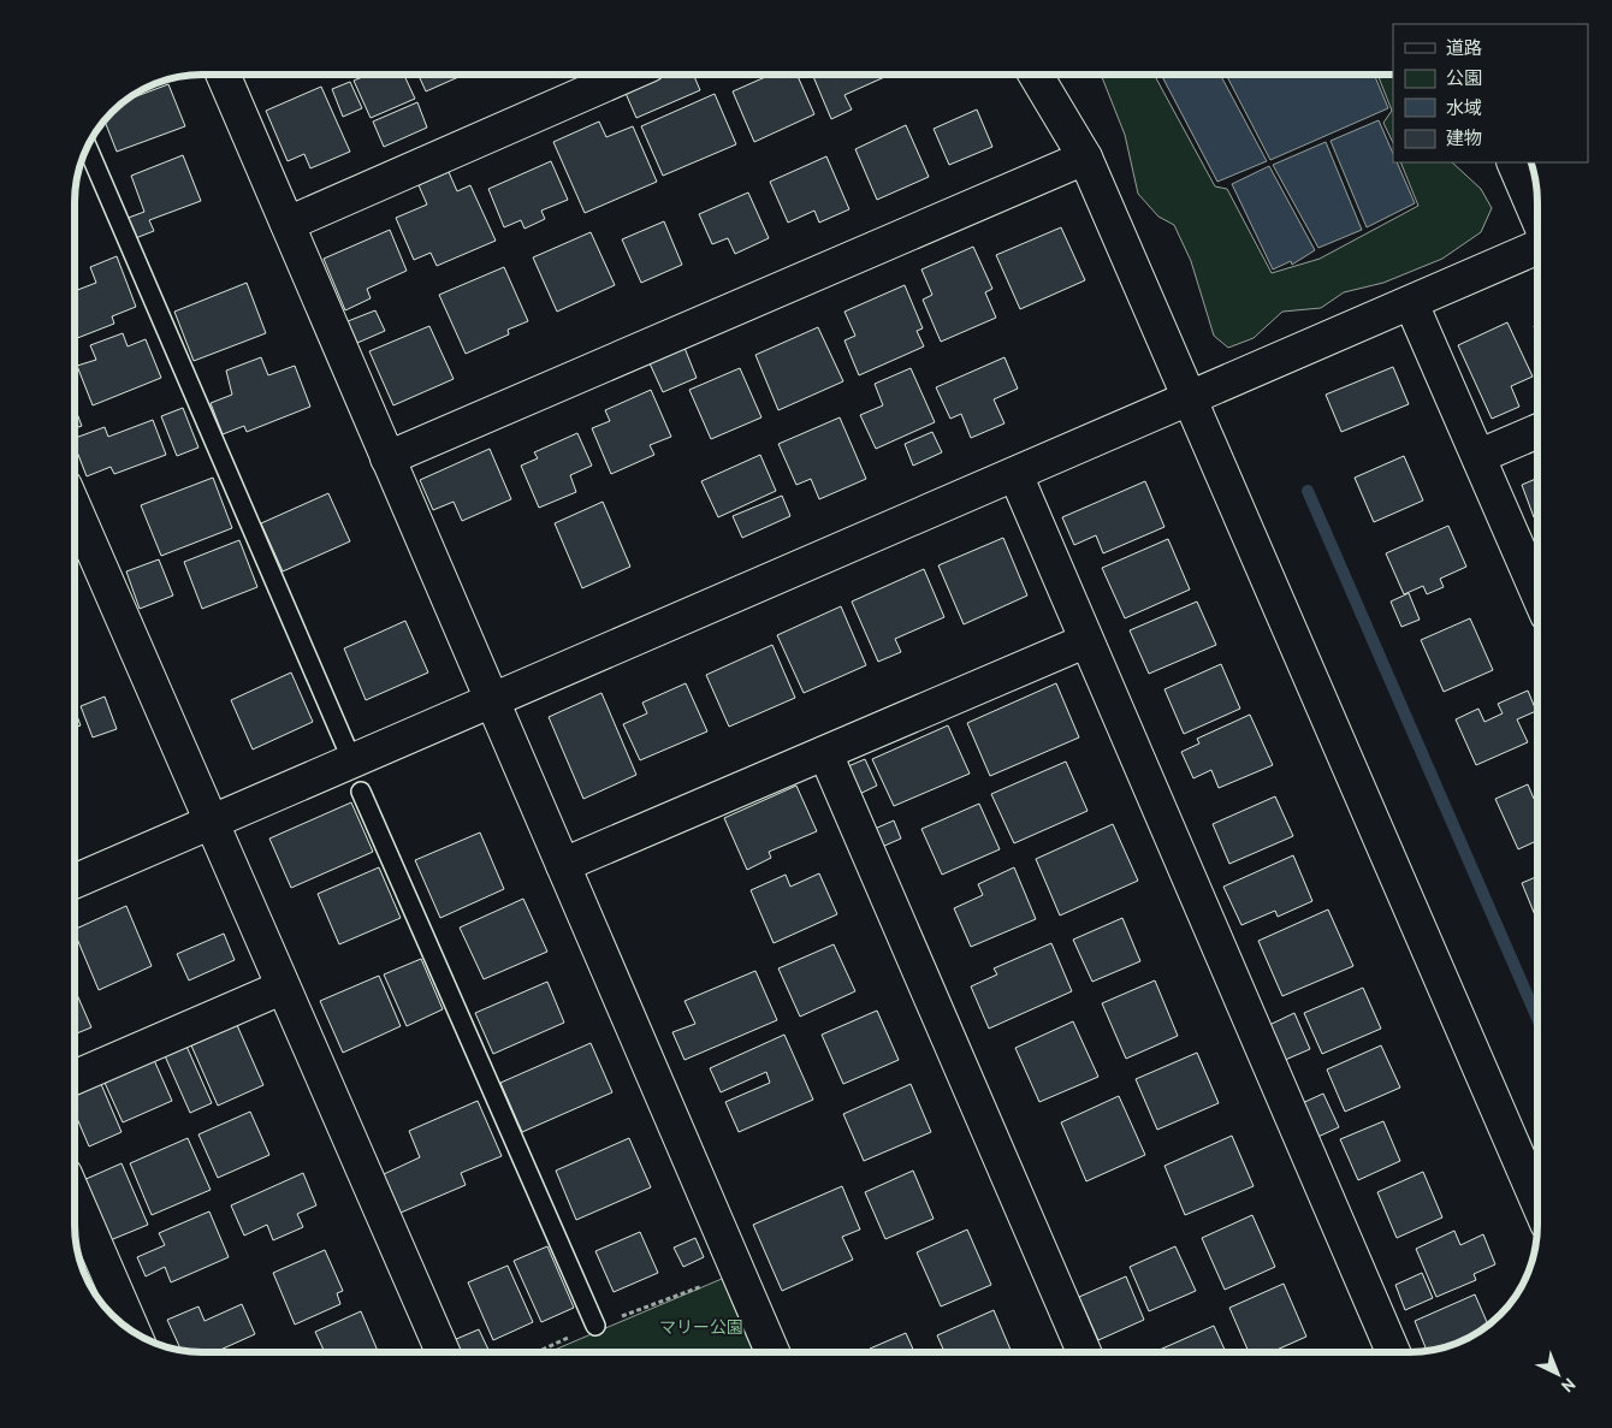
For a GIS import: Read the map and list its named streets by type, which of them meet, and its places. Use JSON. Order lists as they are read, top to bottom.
{
  "parks": ["マリー公園"],
  "legend": [
    "道路",
    "公園",
    "水域",
    "建物"
  ],
  "north": "bottom right"
}
